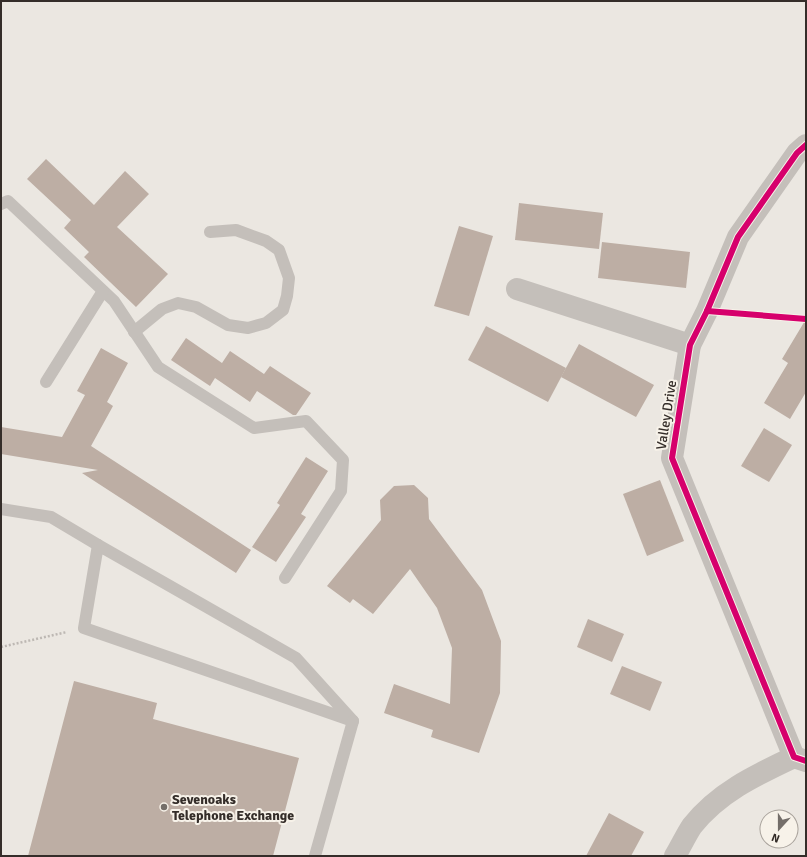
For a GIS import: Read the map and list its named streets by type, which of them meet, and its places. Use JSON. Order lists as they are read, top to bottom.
{
  "streets": {
    "street": ["Valley Drive"]
  },
  "places": ["Sevenoaks Telephone Exchange"],
  "north": "bottom"
}
